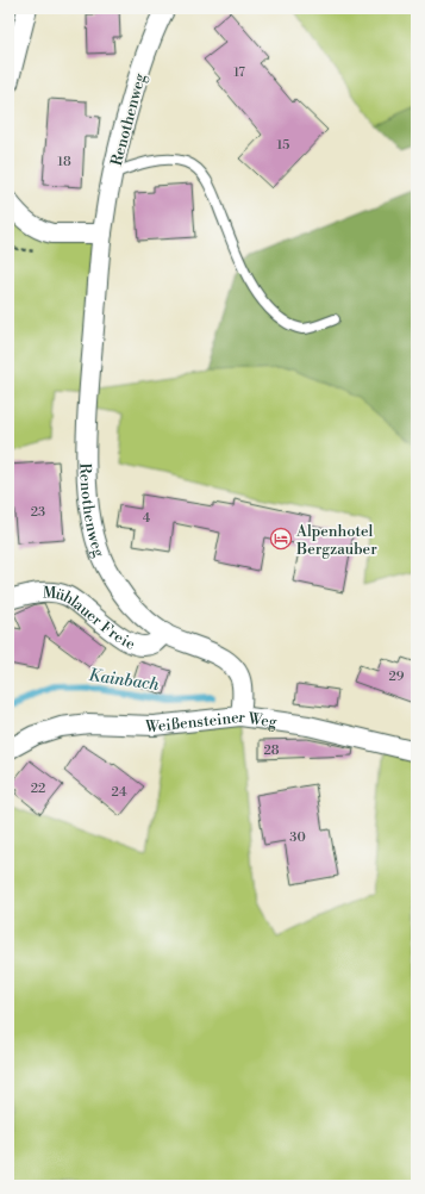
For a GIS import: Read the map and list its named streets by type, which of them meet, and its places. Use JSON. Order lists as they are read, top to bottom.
{
  "streets": {
    "street": ["Renothenweg", "Mühlauer Freie", "Weißensteiner Weg"]
  },
  "crossings": [
    ["Renothenweg", "Mühlauer Freie"],
    ["Renothenweg", "Weißensteiner Weg"]
  ],
  "water": ["Kainbach"],
  "places": {
    "hotel": ["Alpenhotel Bergzauber"]
  },
  "house_numbers": [
    "17",
    "15",
    "18",
    "23",
    "4",
    "29",
    "28",
    "22",
    "24",
    "30"
  ]
}
